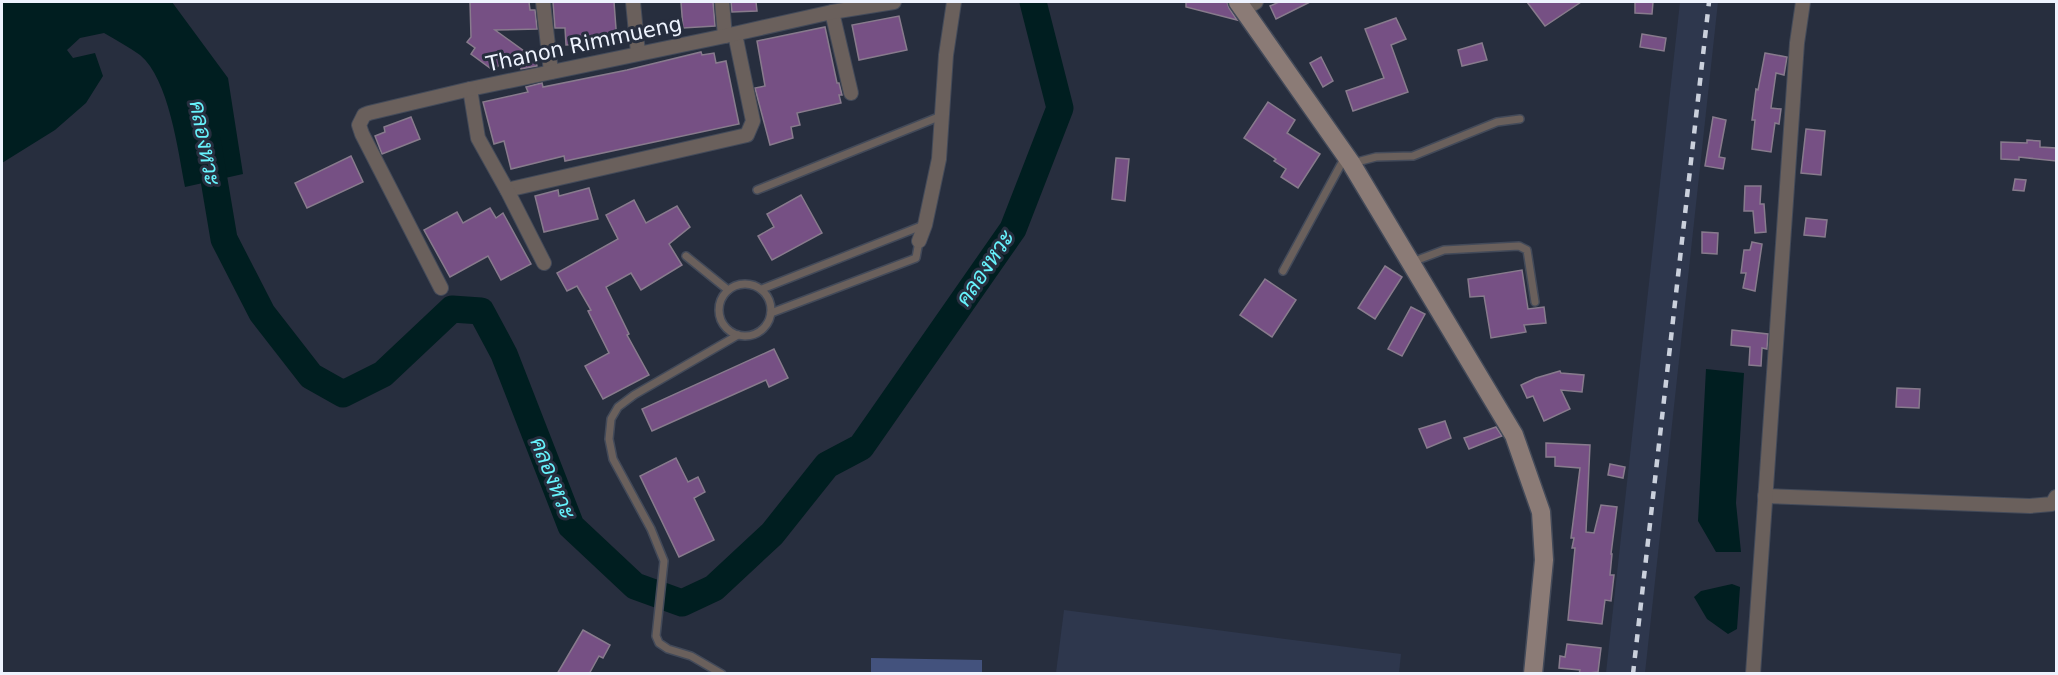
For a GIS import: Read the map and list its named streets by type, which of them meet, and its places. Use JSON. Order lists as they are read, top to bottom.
{
  "streets": {
    "street": ["Thanon Rimmueng"]
  },
  "water": ["คลองหวะ"]
}
